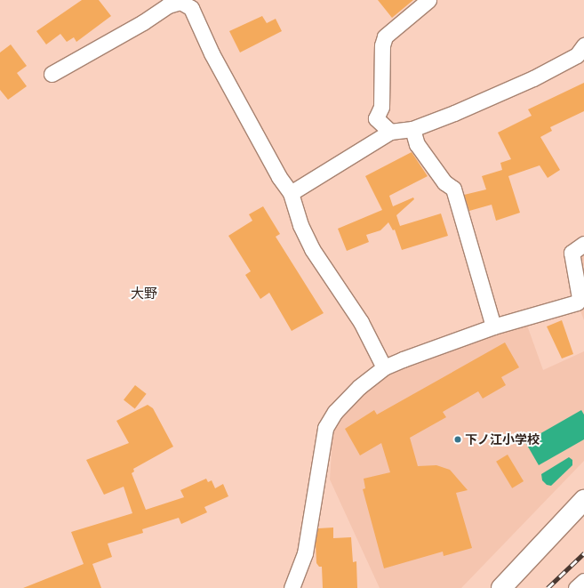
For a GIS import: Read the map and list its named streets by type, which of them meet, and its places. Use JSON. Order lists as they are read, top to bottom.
{
  "districts": ["大野"],
  "places": ["下ノ江小学校"]
}
